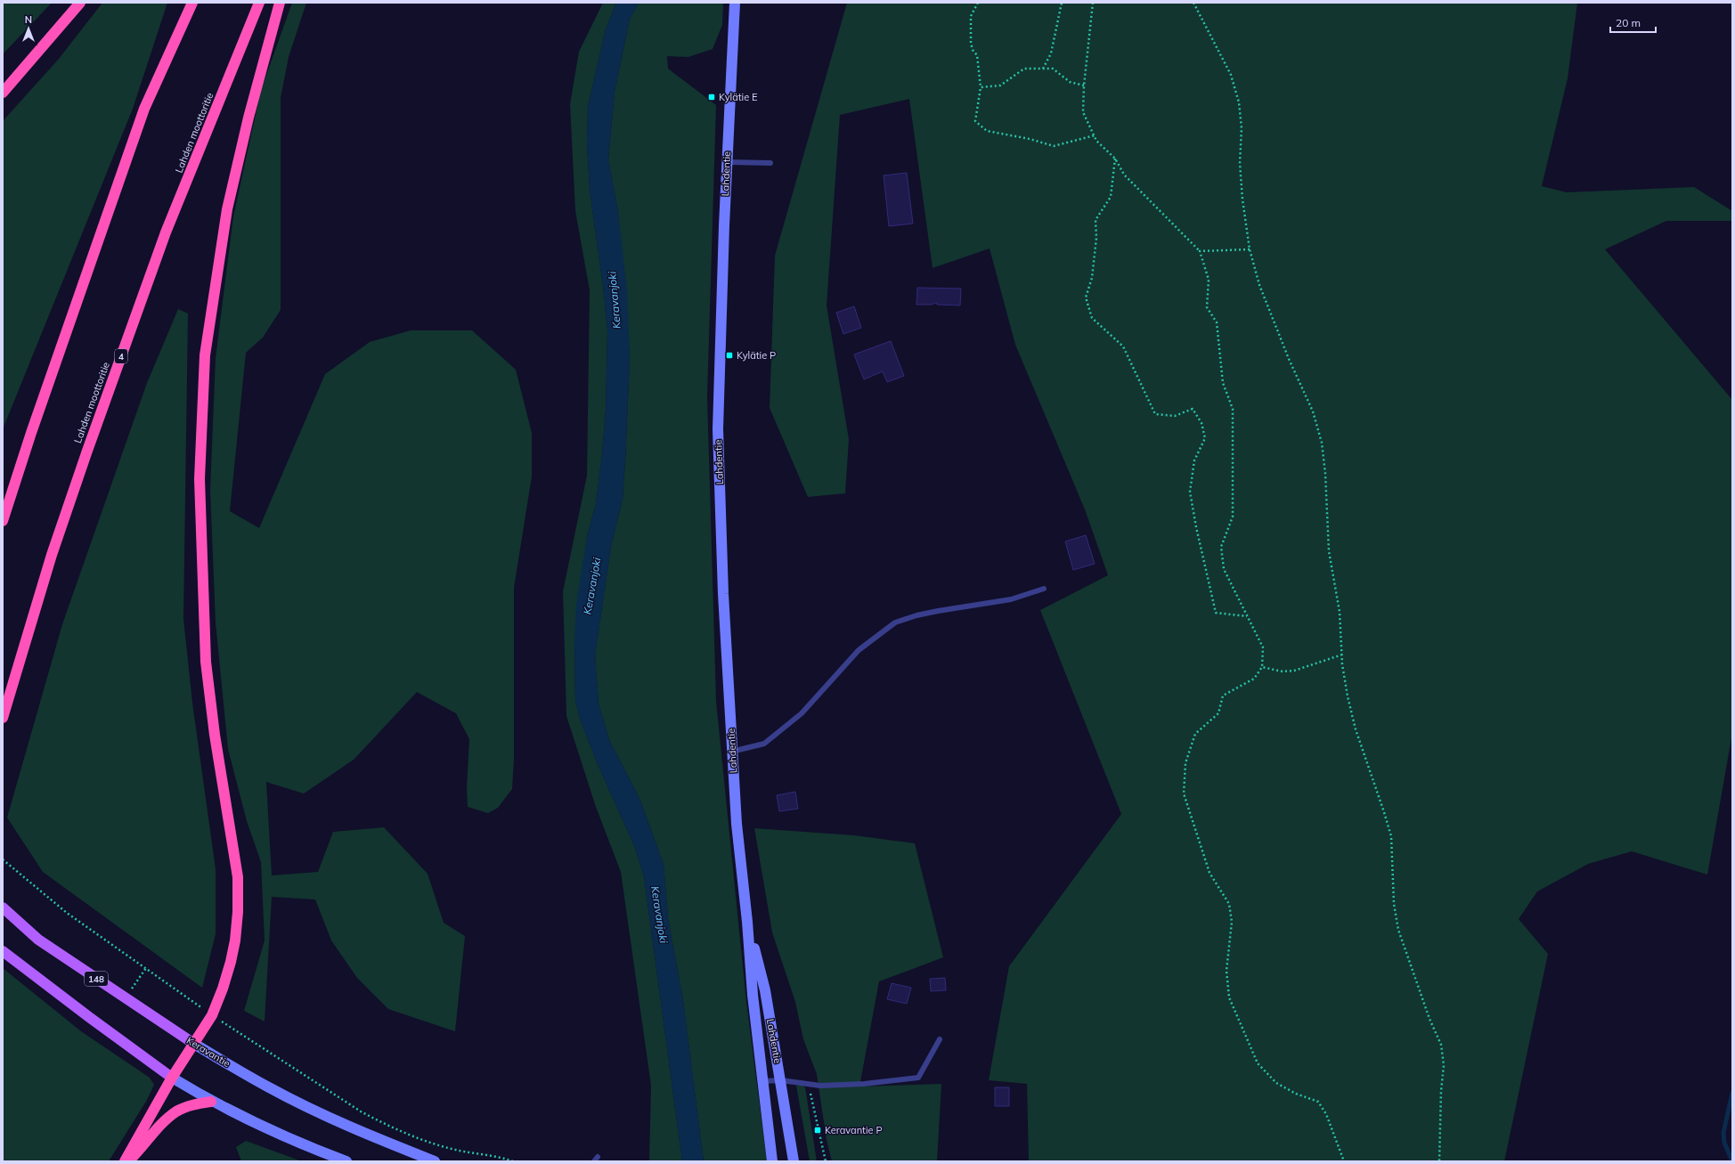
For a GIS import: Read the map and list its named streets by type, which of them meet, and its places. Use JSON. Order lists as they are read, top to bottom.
{
  "streets": {
    "highway": ["Lahden moottoritie", "4"],
    "main road": ["Lahdentie", "148", "Keravantie"]
  },
  "water": ["Keravanjoki"],
  "places": {
    "transit": ["Kylätie E", "Kylätie P", "Keravantie P"]
  },
  "scale_bar": "20 m",
  "north": "top"
}
